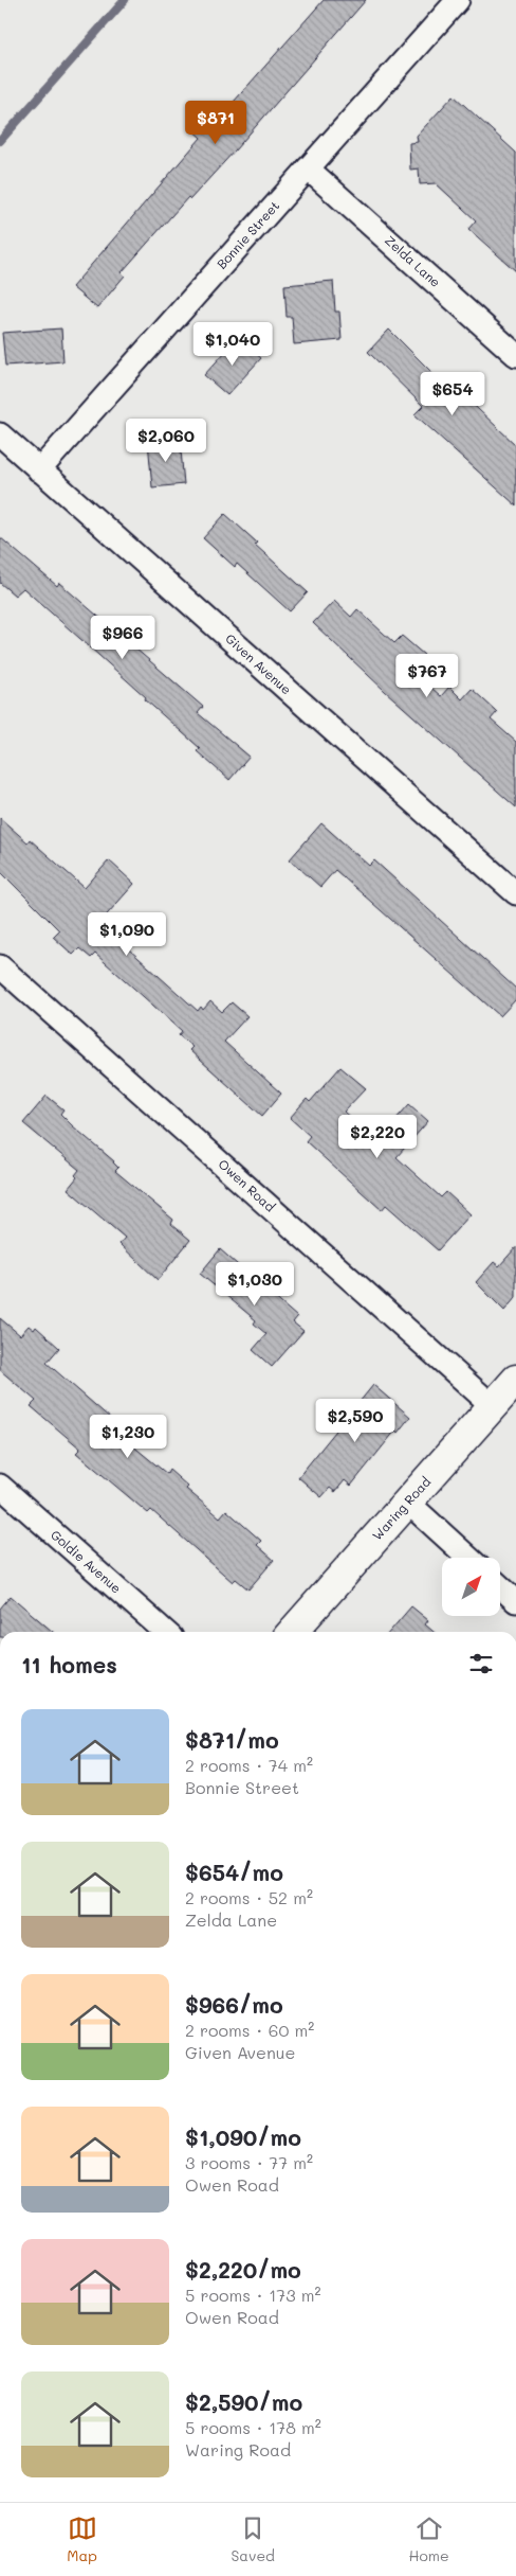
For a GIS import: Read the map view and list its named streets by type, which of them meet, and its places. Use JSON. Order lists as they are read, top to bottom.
{
  "streets": {
    "street": [
      "Bonnie Street",
      "Zelda Lane",
      "Given Avenue",
      "Owen Road",
      "Waring Road",
      "Goldie Avenue"
    ]
  },
  "crossings": [
    ["Bonnie Street", "Zelda Lane"],
    ["Bonnie Street", "Given Avenue"],
    ["Owen Road", "Waring Road"]
  ],
  "north": "top right",
  "page": {
    "price": [
      "$871",
      "$1,040",
      "$654",
      "$2,060",
      "$966",
      "$767",
      "$1,090",
      "$2,220",
      "$1,030",
      "$2,590",
      "$1,230"
    ],
    "heading": "11 homes",
    "list": [
      {
        "name": "$871/mo",
        "note": "2 rooms · 74 m² · Bonnie Street"
      },
      {
        "name": "$654/mo",
        "note": "2 rooms · 52 m² · Zelda Lane"
      },
      {
        "name": "$966/mo",
        "note": "2 rooms · 60 m² · Given Avenue"
      },
      {
        "name": "$1,090/mo",
        "note": "3 rooms · 77 m² · Owen Road"
      },
      {
        "name": "$2,220/mo",
        "note": "5 rooms · 173 m² · Owen Road"
      },
      {
        "name": "$2,590/mo",
        "note": "5 rooms · 178 m² · Waring Road"
      }
    ],
    "tabs": ["Map", "Saved", "Home"]
  }
}
